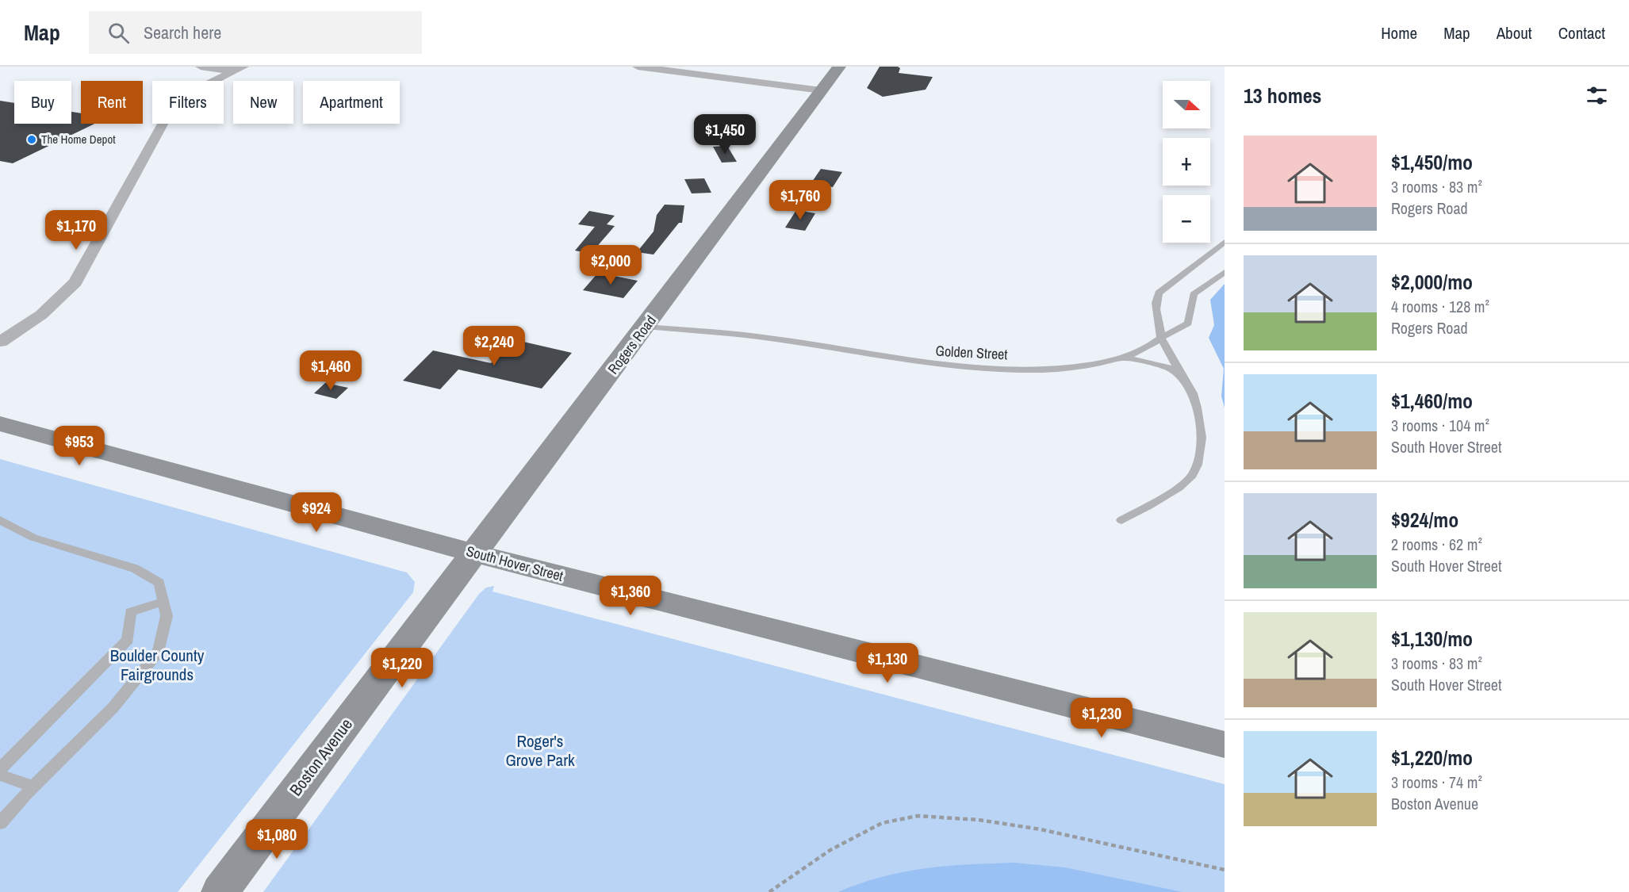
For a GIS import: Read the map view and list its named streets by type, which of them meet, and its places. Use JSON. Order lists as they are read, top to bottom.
{
  "streets": {
    "street": ["Rogers Road", "South Hover Street", "Boston Avenue"],
    "lane": ["Golden Street"]
  },
  "crossings": [
    ["Rogers Road", "Golden Street"],
    ["Rogers Road", "South Hover Street"],
    ["Rogers Road", "Boston Avenue"],
    ["South Hover Street", "Boston Avenue"]
  ],
  "parks": ["Boulder County Fairgrounds", "Roger's Grove Park"],
  "places": ["The Home Depot"],
  "north": "right",
  "page": {
    "header": "Map",
    "search": "Search here",
    "nav": [
      "Home",
      "Map",
      "About",
      "Contact"
    ],
    "heading": "13 homes",
    "map_buttons": ["+", "−"],
    "chip": [
      "Buy",
      "Rent",
      "Filters",
      "New",
      "Apartment"
    ],
    "price": [
      "$1,450",
      "$1,760",
      "$1,170",
      "$2,000",
      "$2,240",
      "$1,460",
      "$953",
      "$924",
      "$1,360",
      "$1,130",
      "$1,220",
      "$1,230",
      "$1,080"
    ],
    "list": [
      {
        "name": "$1,450/mo",
        "note": "3 rooms · 83 m² · Rogers Road"
      },
      {
        "name": "$2,000/mo",
        "note": "4 rooms · 128 m² · Rogers Road"
      },
      {
        "name": "$1,460/mo",
        "note": "3 rooms · 104 m² · South Hover Street"
      },
      {
        "name": "$924/mo",
        "note": "2 rooms · 62 m² · South Hover Street"
      },
      {
        "name": "$1,130/mo",
        "note": "3 rooms · 83 m² · South Hover Street"
      },
      {
        "name": "$1,220/mo",
        "note": "3 rooms · 74 m² · Boston Avenue"
      }
    ]
  }
}
